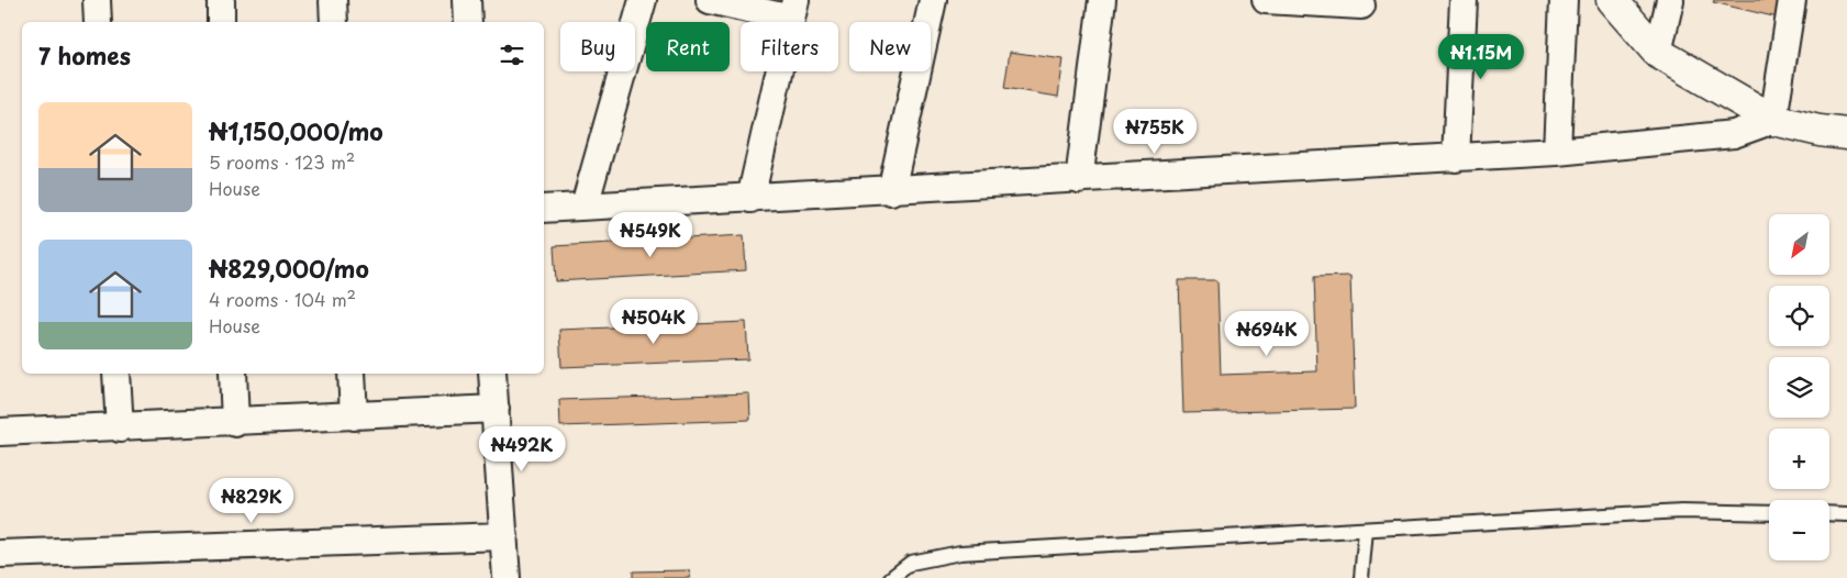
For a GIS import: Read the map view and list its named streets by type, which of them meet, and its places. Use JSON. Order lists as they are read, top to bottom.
{
  "north": "bottom left",
  "page": {
    "chip": [
      "Buy",
      "Rent",
      "Filters",
      "New"
    ],
    "heading": "7 homes",
    "price": [
      "₦1.15M",
      "₦755K",
      "₦549K",
      "₦504K",
      "₦694K",
      "₦492K",
      "₦829K"
    ],
    "list": [
      {
        "name": "₦1,150,000/mo",
        "note": "5 rooms · 123 m² · House"
      },
      {
        "name": "₦829,000/mo",
        "note": "4 rooms · 104 m² · House"
      }
    ],
    "map_buttons": ["+", "−"]
  }
}
